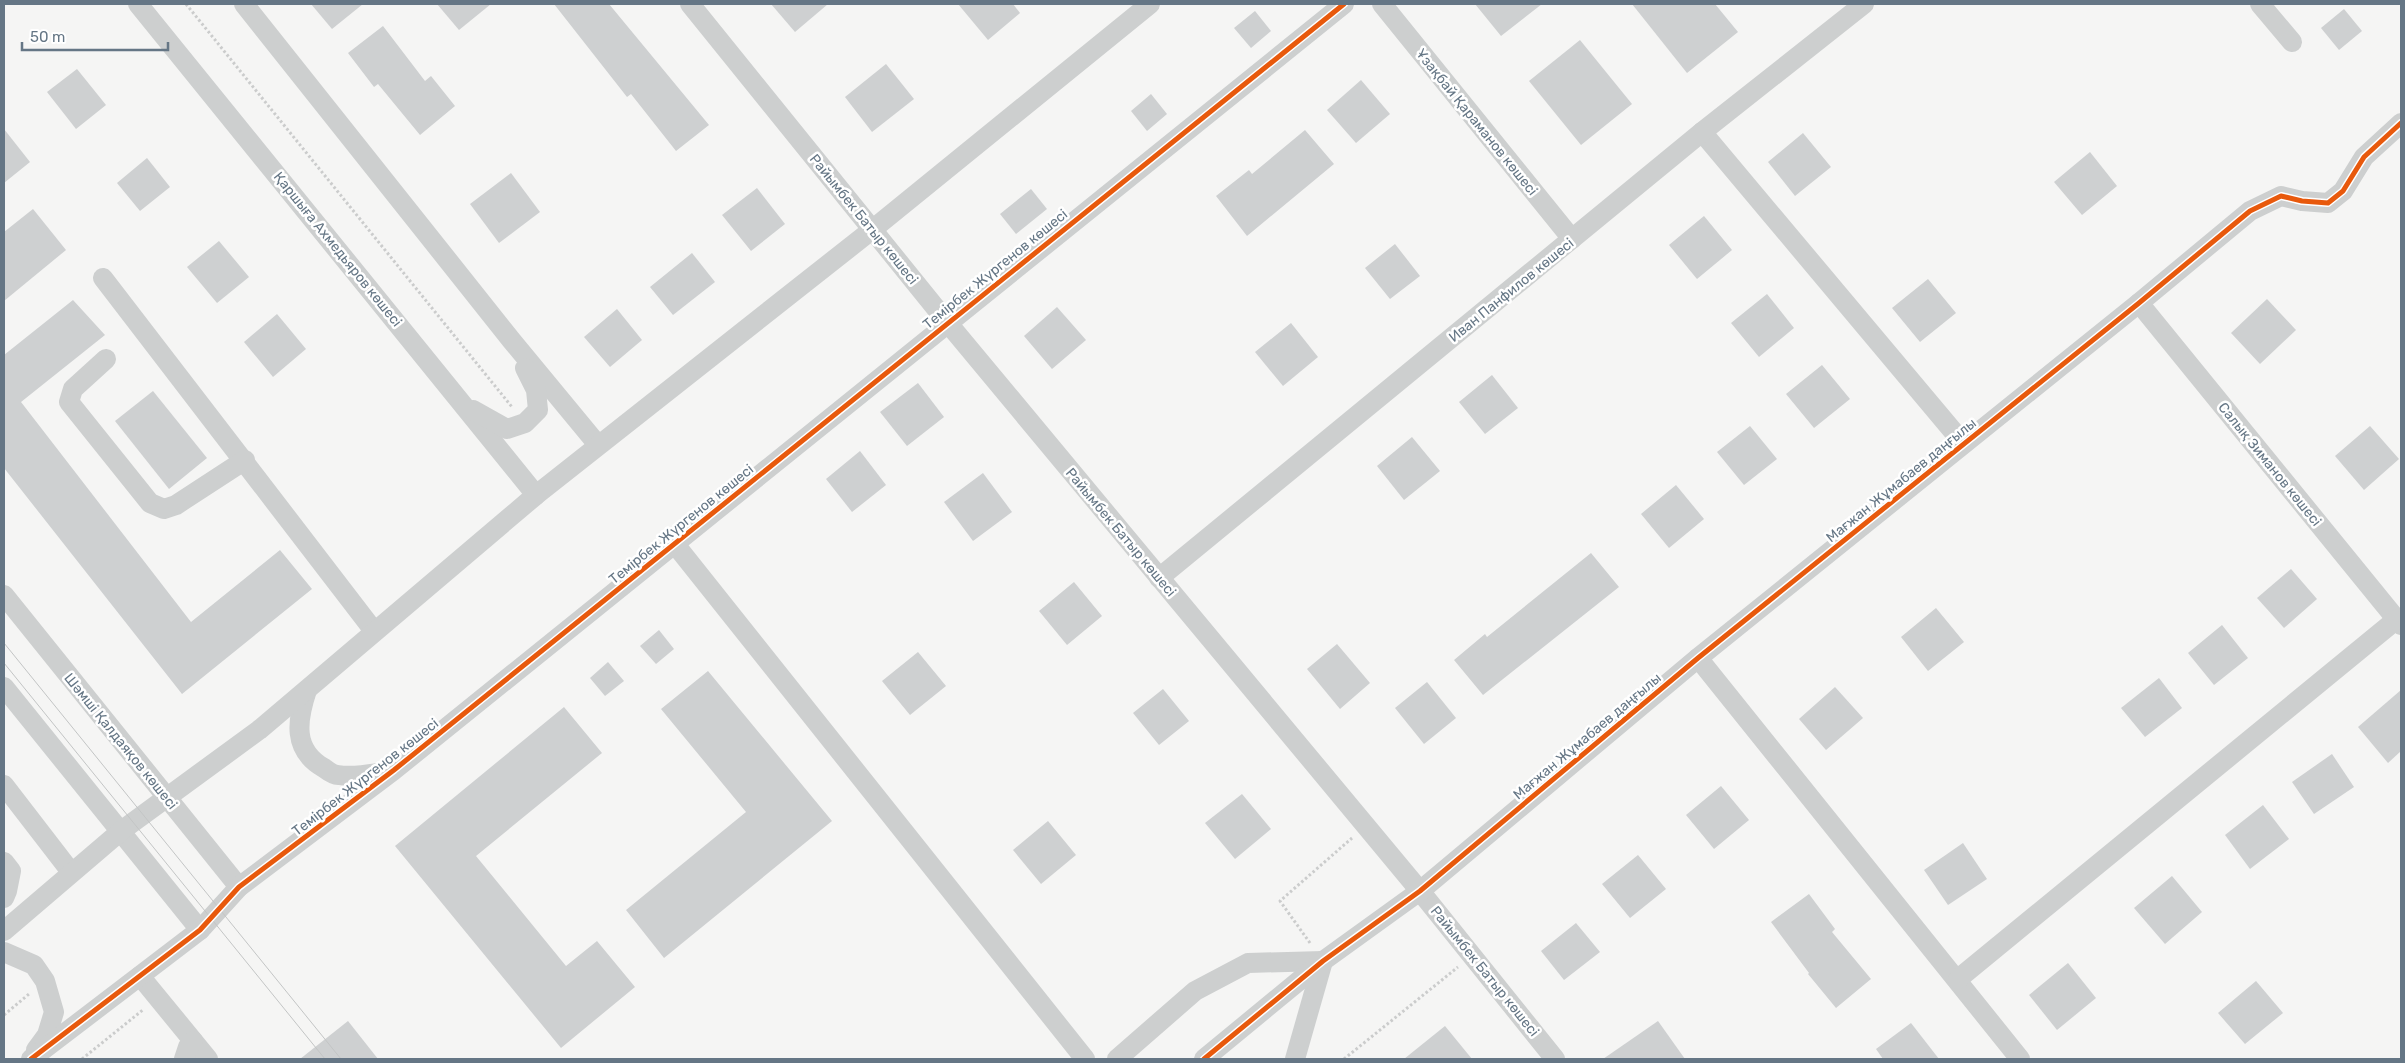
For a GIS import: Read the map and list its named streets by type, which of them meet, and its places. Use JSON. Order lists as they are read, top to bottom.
{
  "streets": {
    "street": [
      "Ұзақбай Қараманов көшесі",
      "Райымбек Батыр көшесі",
      "Қаршыға Ахмедьяров көшесі",
      "Темірбек Жүргенов көшесі",
      "Иван Панфилов көшесі",
      "Салық Зиманов көшесі",
      "Мағжан Жұмабаев даңғылы",
      "Шәмші Қалдаяқов көшесі"
    ]
  },
  "crossings": [
    ["Ұзақбай Қараманов көшесі", "Иван Панфилов көшесі"],
    ["Райымбек Батыр көшесі", "Темірбек Жүргенов көшесі"],
    ["Райымбек Батыр көшесі", "Иван Панфилов көшесі"],
    ["Райымбек Батыр көшесі", "Мағжан Жұмабаев даңғылы"],
    ["Темірбек Жүргенов көшесі", "Шәмші Қалдаяқов көшесі"],
    ["Салық Зиманов көшесі", "Мағжан Жұмабаев даңғылы"]
  ],
  "scale_bar": "50 m"
}
